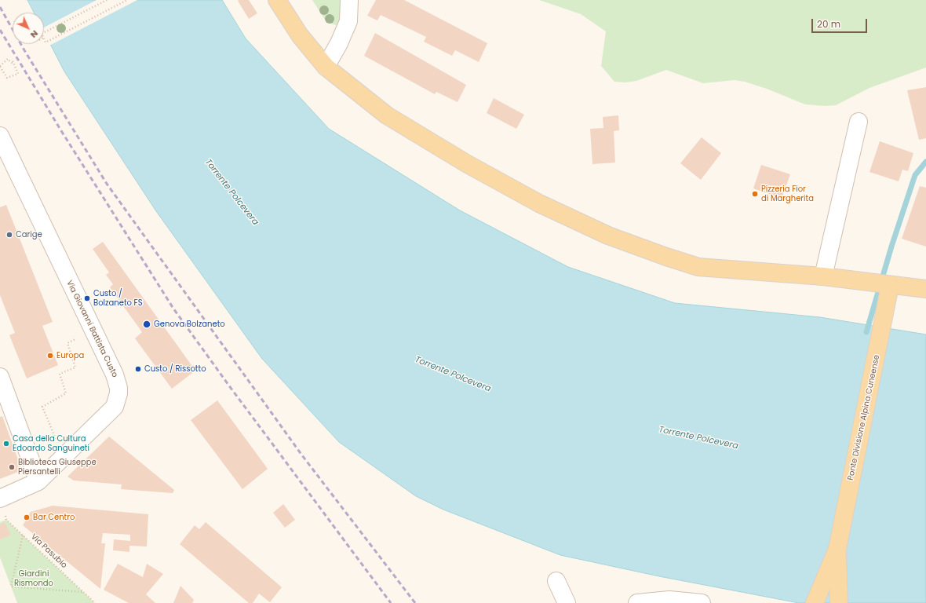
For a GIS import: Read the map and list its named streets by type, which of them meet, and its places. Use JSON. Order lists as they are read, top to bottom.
{
  "streets": {
    "main road": ["Ponte Divisione Alpina Cuneense"],
    "street": ["Via Giovanni Battista Custo"],
    "path": ["Via Pasubio"]
  },
  "crossings": [
    ["Via Giovanni Battista Custo", "Via Pasubio"]
  ],
  "water": ["Torrente Polcevera"],
  "parks": ["Giardini Rismondo"],
  "places": [
    "Pizzeria Fior di Margherita",
    "Carige",
    "Custo / Bolzaneto FS",
    "Genova Bolzaneto",
    "Europa",
    "Custo / Rissotto",
    "Casa della Cultura Edoardo Sanguineti",
    "Biblioteca Giuseppe Piersantelli",
    "Bar Centro"
  ],
  "scale_bar": "20 m",
  "north": "bottom right"
}
